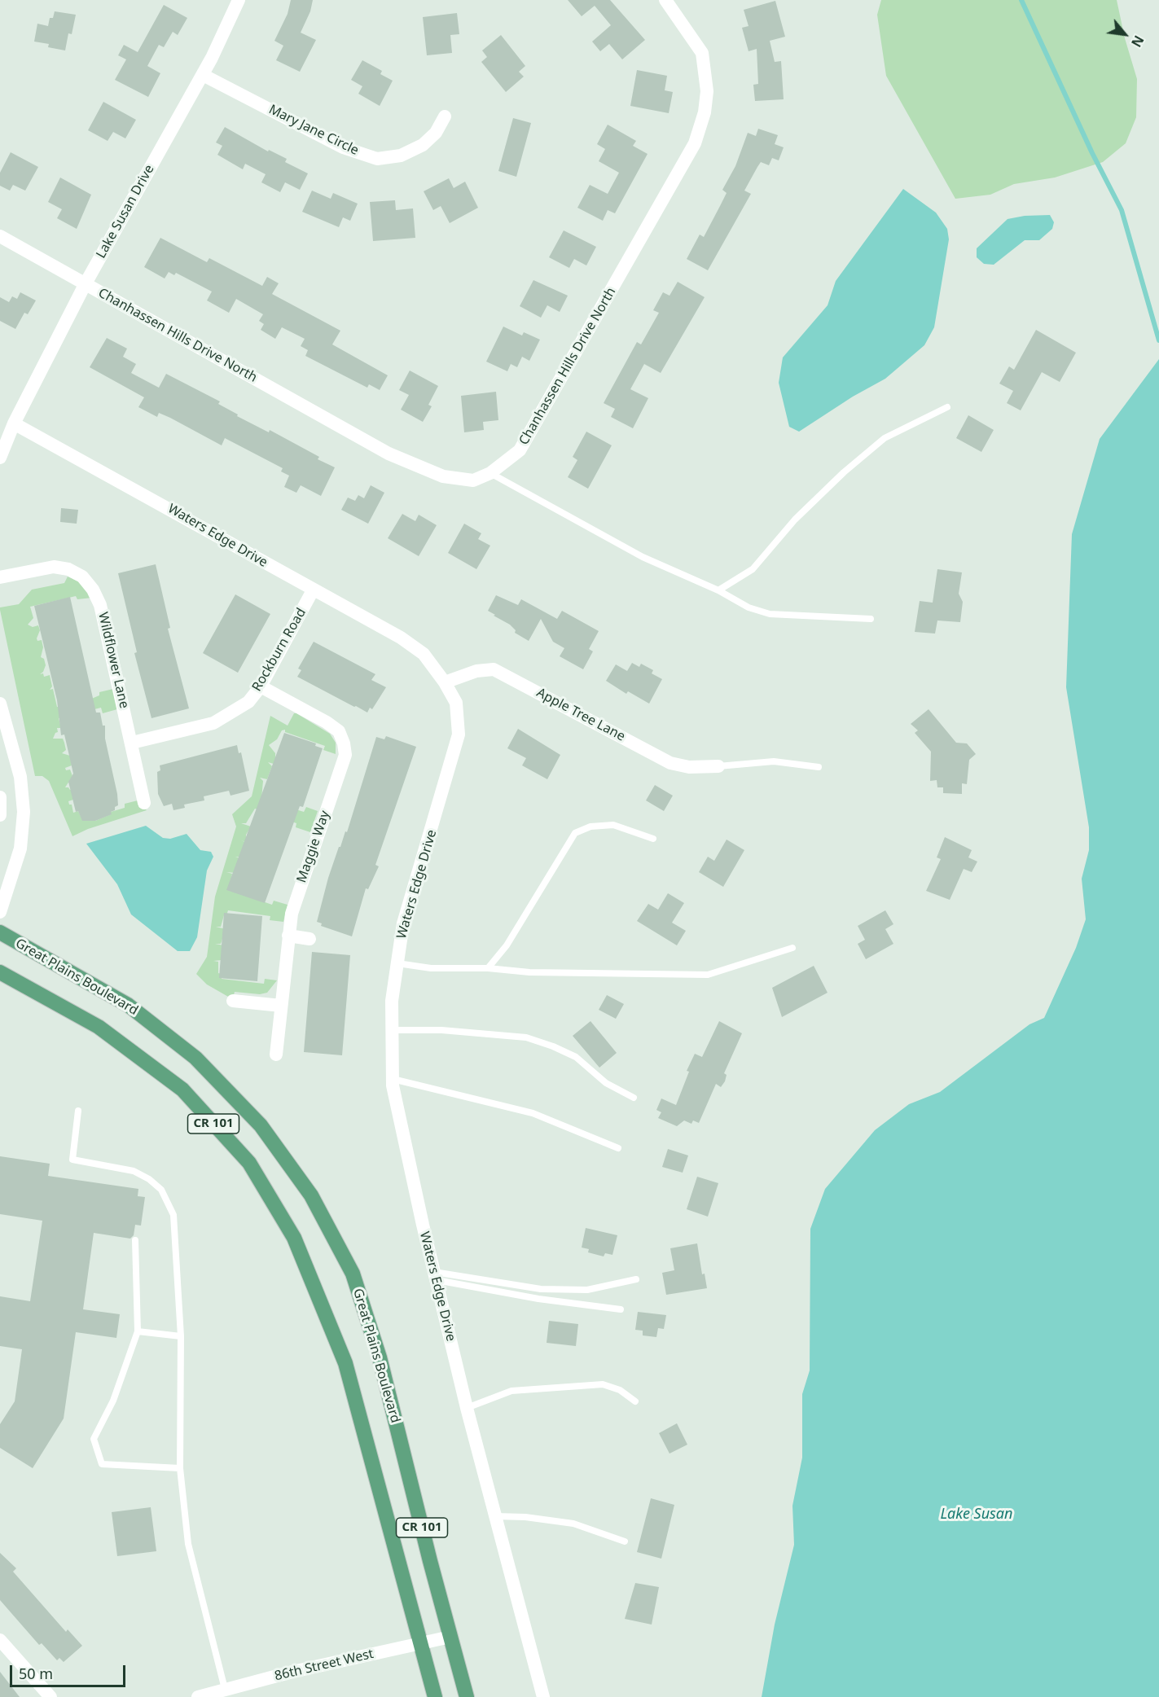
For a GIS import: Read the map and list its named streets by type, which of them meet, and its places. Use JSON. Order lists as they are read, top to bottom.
{
  "streets": {
    "main road": ["Great Plains Boulevard", "CR 101"],
    "street": [
      "Mary Jane Circle",
      "Lake Susan Drive",
      "Chanhassen Hills Drive North",
      "Waters Edge Drive",
      "Rockburn Road",
      "Wildflower Lane",
      "Apple Tree Lane",
      "Maggie Way",
      "86th Street West"
    ]
  },
  "crossings": [
    ["Mary Jane Circle", "Lake Susan Drive"],
    ["Lake Susan Drive", "Chanhassen Hills Drive North"],
    ["Lake Susan Drive", "Waters Edge Drive"],
    ["Waters Edge Drive", "Rockburn Road"],
    ["Waters Edge Drive", "Apple Tree Lane"],
    ["Rockburn Road", "Wildflower Lane"],
    ["Rockburn Road", "Maggie Way"],
    ["Great Plains Boulevard", "86th Street West"],
    ["CR 101", "86th Street West"]
  ],
  "water": ["Lake Susan"],
  "scale_bar": "50 m",
  "north": "bottom right"
}
